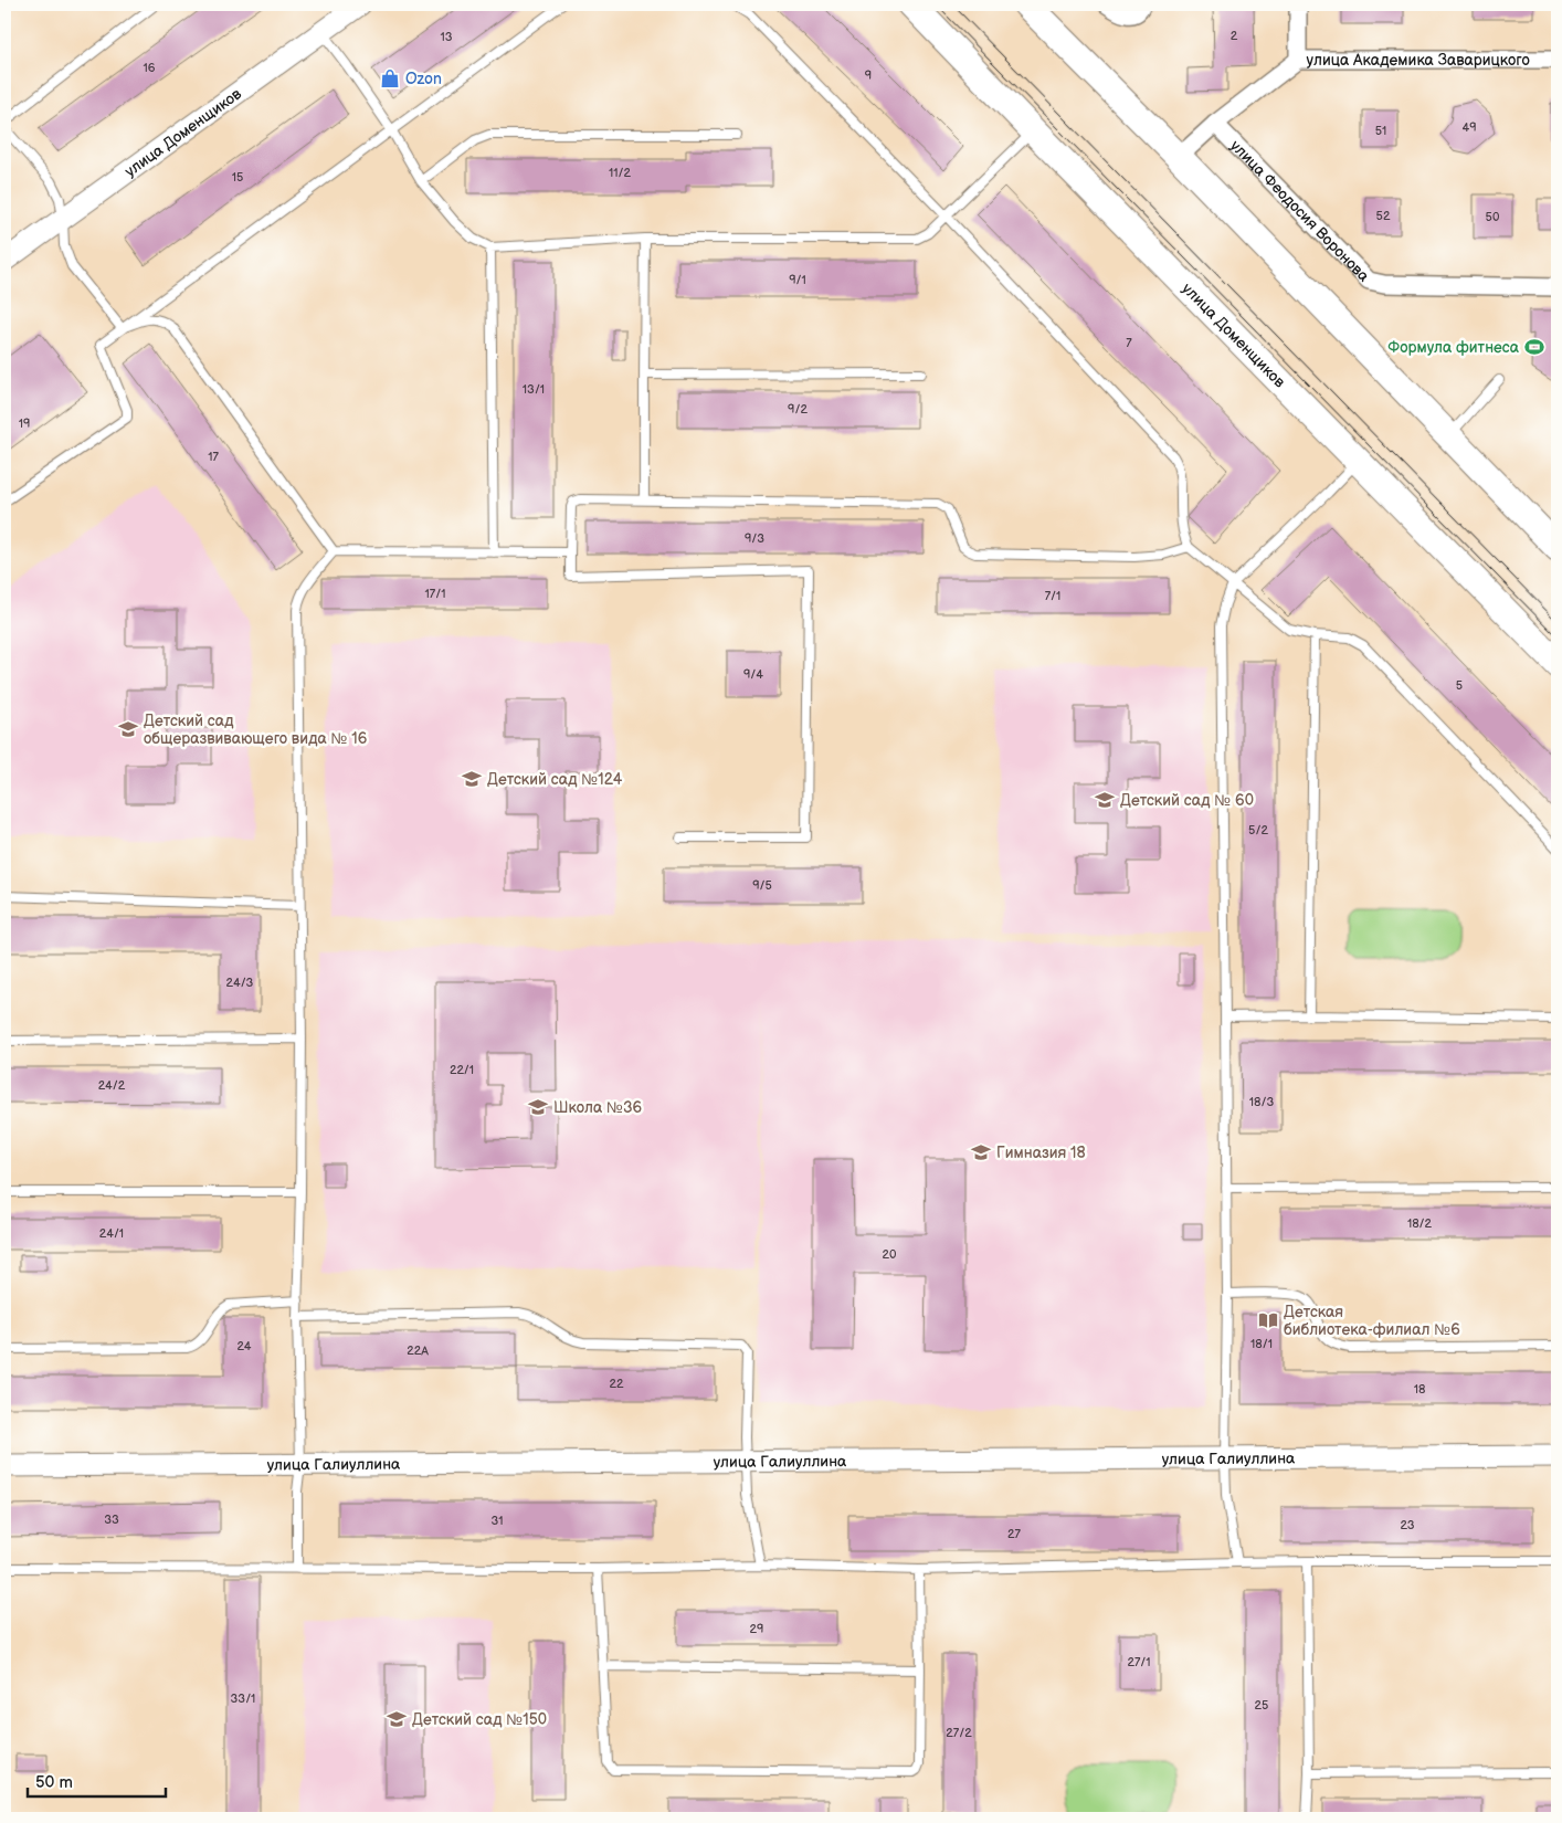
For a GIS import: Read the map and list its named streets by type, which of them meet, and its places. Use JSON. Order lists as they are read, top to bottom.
{
  "streets": {
    "main road": ["улица Доменщиков"],
    "street": ["улица Академика Заварицкого", "улица Феодосия Воронова", "улица Галиуллина"]
  },
  "crossings": [
    ["улица Академика Заварицкого", "улица Феодосия Воронова"]
  ],
  "places": {
    "shop": ["Ozon"],
    "sports": ["Формула фитнеса"],
    "school or university": [
      "Детский сад общеразвивающего вида № 16",
      "Детский сад №124",
      "Детский сад № 60",
      "Школа №36",
      "Гимназия 18",
      "Детский сад №150"
    ],
    "library": ["Детская библиотека-филиал №6"]
  },
  "house_numbers": [
    "2",
    "13",
    "16",
    "9",
    "49",
    "51",
    "11/2",
    "15",
    "52",
    "50",
    "9/1",
    "7",
    "13/1",
    "9/2",
    "19",
    "17",
    "9/3",
    "17/1",
    "7/1",
    "9/4",
    "5",
    "5/2",
    "9/5",
    "24/3",
    "22/1",
    "24/2",
    "18/3",
    "18/2",
    "24/1",
    "20",
    "18/1",
    "24",
    "22А",
    "22",
    "18",
    "33",
    "31",
    "23",
    "27",
    "29",
    "27/1",
    "33/1",
    "25",
    "27/2"
  ],
  "scale_bar": "50 m"
}
